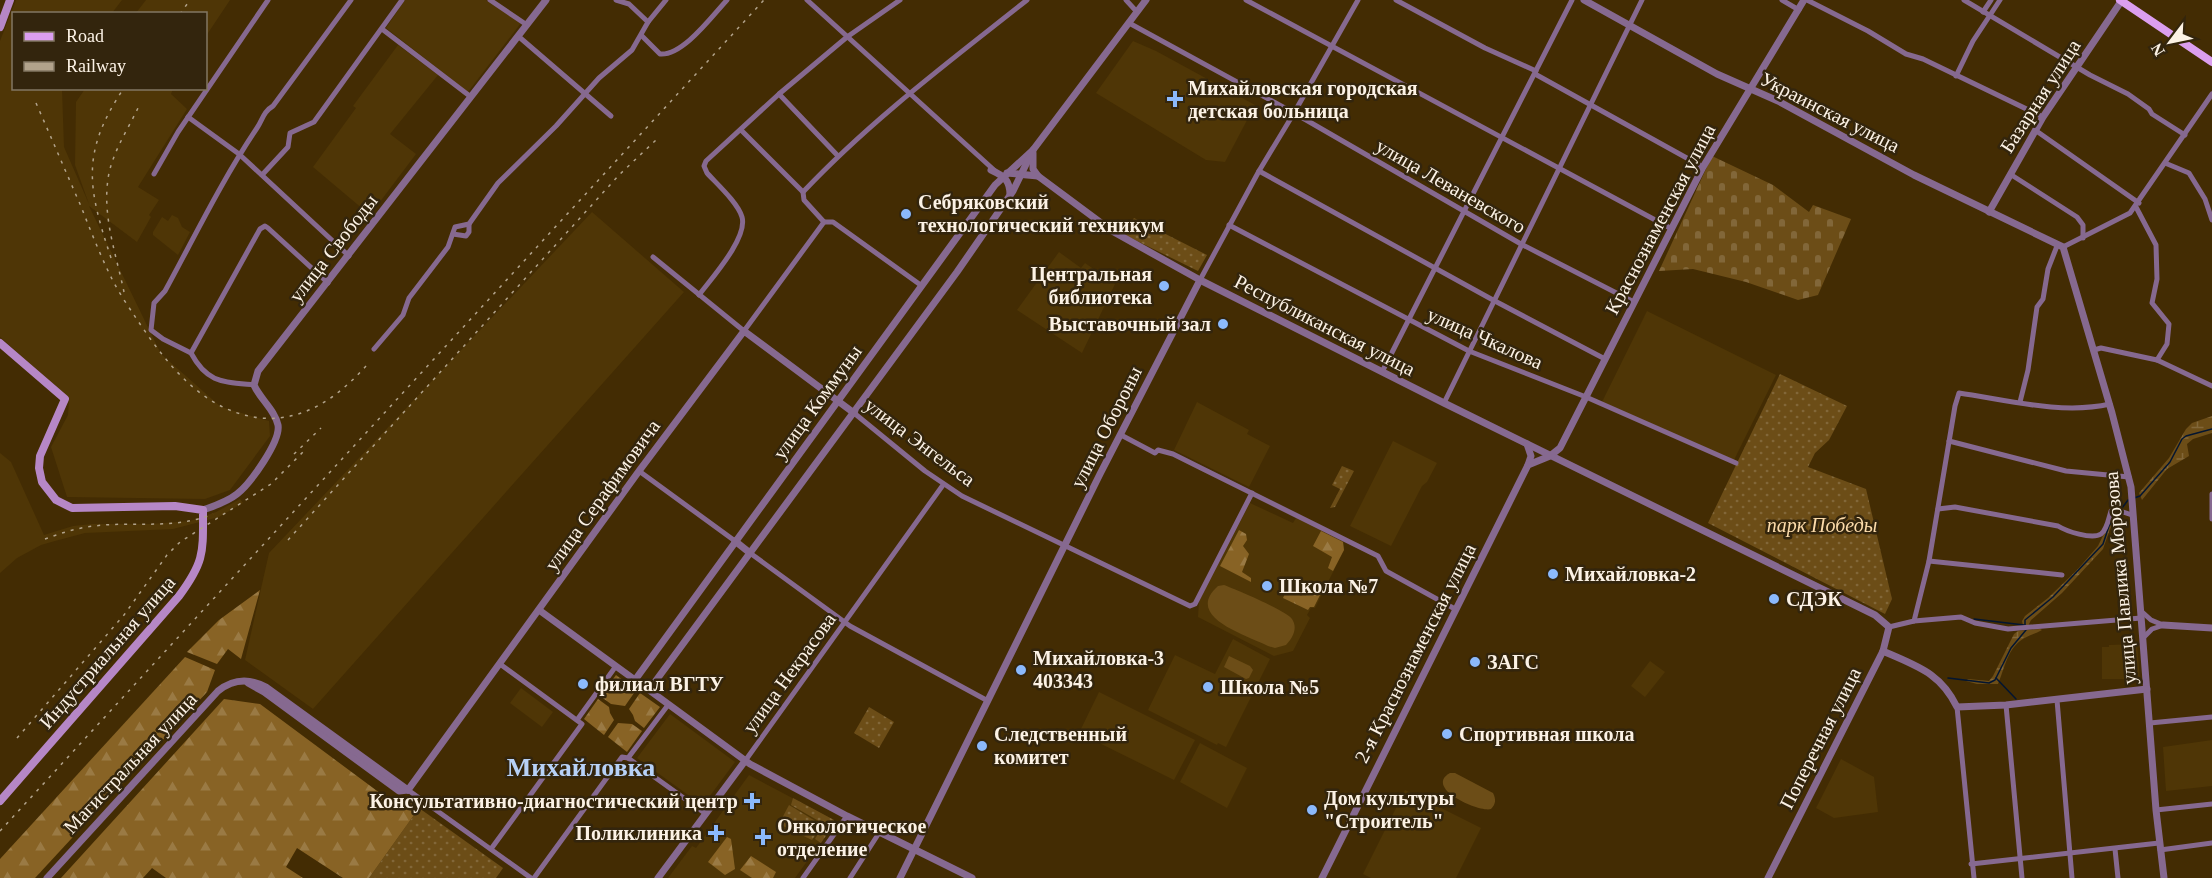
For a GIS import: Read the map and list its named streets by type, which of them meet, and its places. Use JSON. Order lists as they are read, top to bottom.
{
  "streets": {
    "main road": ["Индустриальная улица"],
    "street": [
      "Базарная улица",
      "Украинская улица",
      "улица Леваневского",
      "Краснознаменская улица",
      "улица Свободы",
      "Республиканская улица",
      "улица Чкалова",
      "улица Коммуны",
      "улица Обороны",
      "улица Энгельса",
      "улица Серафимовича",
      "улица Павлика Морозова",
      "2-я Краснознаменская улица",
      "улица Некрасова",
      "Поперечная улица",
      "Магистральная улица"
    ]
  },
  "crossings": [
    ["Базарная улица", "Украинская улица"],
    ["Украинская улица", "Краснознаменская улица"],
    ["Украинская улица", "улица Павлика Морозова"],
    ["улица Леваневского", "Краснознаменская улица"],
    ["улица Леваневского", "улица Коммуны"],
    ["улица Леваневского", "улица Обороны"],
    ["Краснознаменская улица", "Республиканская улица"],
    ["Краснознаменская улица", "улица Чкалова"],
    ["Республиканская улица", "улица Обороны"],
    ["Республиканская улица", "Поперечная улица"],
    ["улица Чкалова", "улица Обороны"],
    ["улица Коммуны", "улица Энгельса"],
    ["улица Обороны", "улица Энгельса"],
    ["улица Энгельса", "улица Серафимовича"],
    ["улица Энгельса", "улица Некрасова"],
    ["улица Серафимовича", "Магистральная улица"]
  ],
  "districts": ["Михайловка"],
  "parks": ["парк Победы"],
  "places": {
    "health": [
      "Михайловская городская детская больница",
      "Консультативно-диагностический центр",
      "Поликлиника",
      "Онкологическое отделение"
    ],
    "other": [
      "Себряковский технологический техникум",
      "Центральная библиотека",
      "Выставочный зал",
      "Михайловка-2",
      "Школа №7",
      "СДЭК",
      "ЗАГС",
      "Михайловка-3 403343",
      "филиал ВГТУ",
      "Школа №5",
      "Спортивная школа",
      "Следственный комитет",
      "Дом культуры \"Строитель\""
    ]
  },
  "legend": ["Road", "Railway"],
  "north": "bottom left"
}
